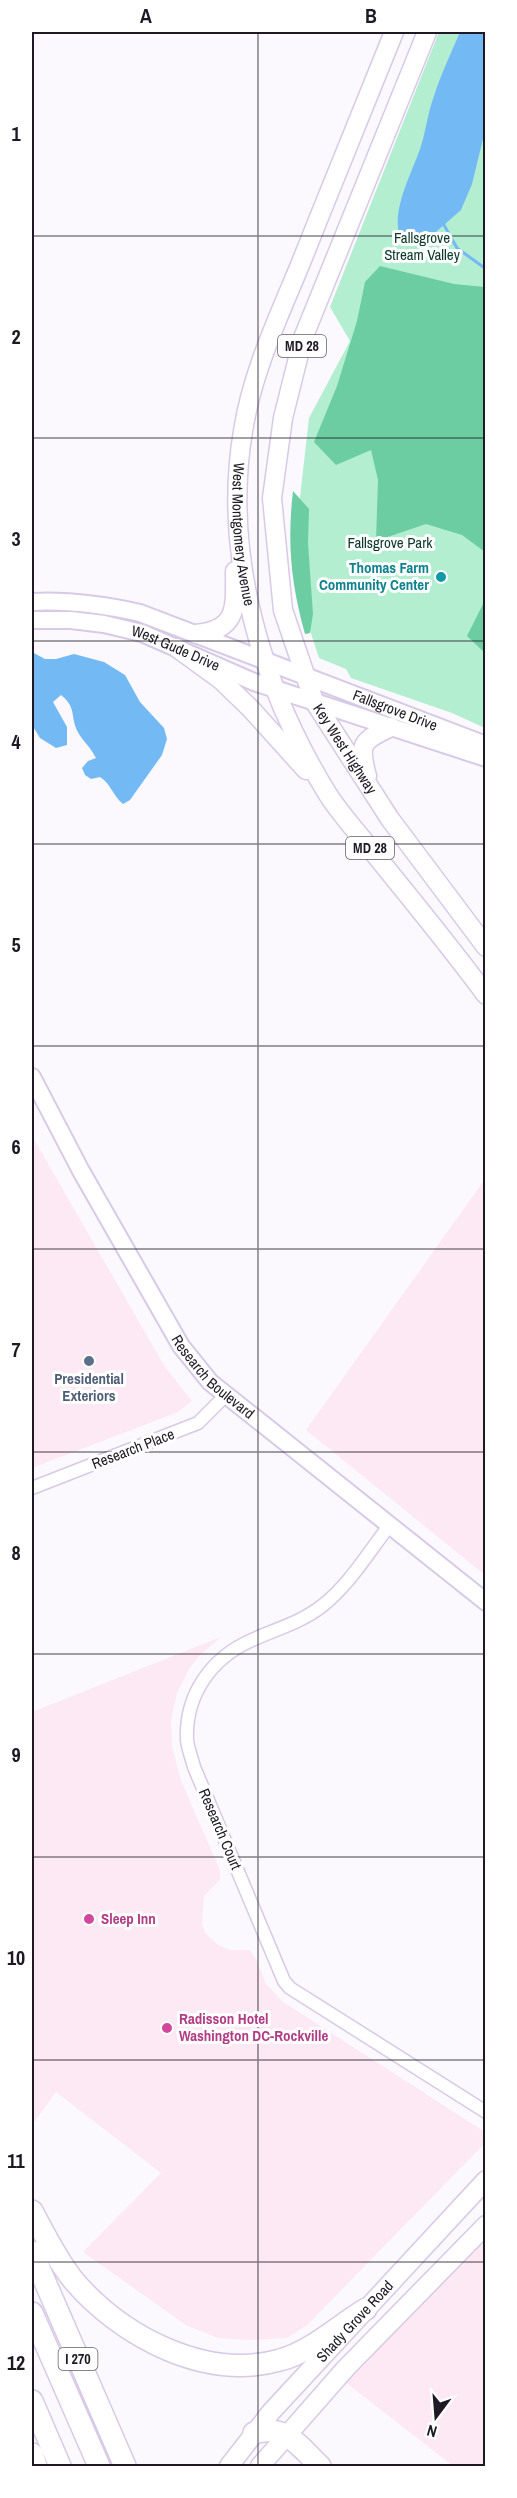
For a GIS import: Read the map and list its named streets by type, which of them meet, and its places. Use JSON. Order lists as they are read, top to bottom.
{
  "streets": {
    "highway": ["I 270"],
    "main road": [
      "MD 28",
      "West Montgomery Avenue",
      "Key West Highway",
      "Shady Grove Road"
    ],
    "street": [
      "West Gude Drive",
      "Fallsgrove Drive",
      "Research Boulevard",
      "Research Place",
      "Research Court"
    ]
  },
  "crossings": [
    ["West Montgomery Avenue", "West Gude Drive"],
    ["West Montgomery Avenue", "Fallsgrove Drive"],
    ["West Montgomery Avenue", "Key West Highway"],
    ["West Gude Drive", "Fallsgrove Drive"],
    ["West Gude Drive", "Key West Highway"],
    ["Fallsgrove Drive", "Key West Highway"],
    ["Research Boulevard", "Research Place"],
    ["Research Boulevard", "Research Court"]
  ],
  "parks": ["Fallsgrove Stream Valley", "Fallsgrove Park"],
  "places": [
    "Thomas Farm Community Center",
    "Presidential Exteriors",
    "Sleep Inn",
    "Radisson Hotel Washington DC-Rockville"
  ],
  "north": "bottom",
  "grid": {
    "columns": ["A", "B"],
    "rows": [
      "1",
      "2",
      "3",
      "4",
      "5",
      "6",
      "7",
      "8",
      "9",
      "10",
      "11",
      "12"
    ]
  }
}
